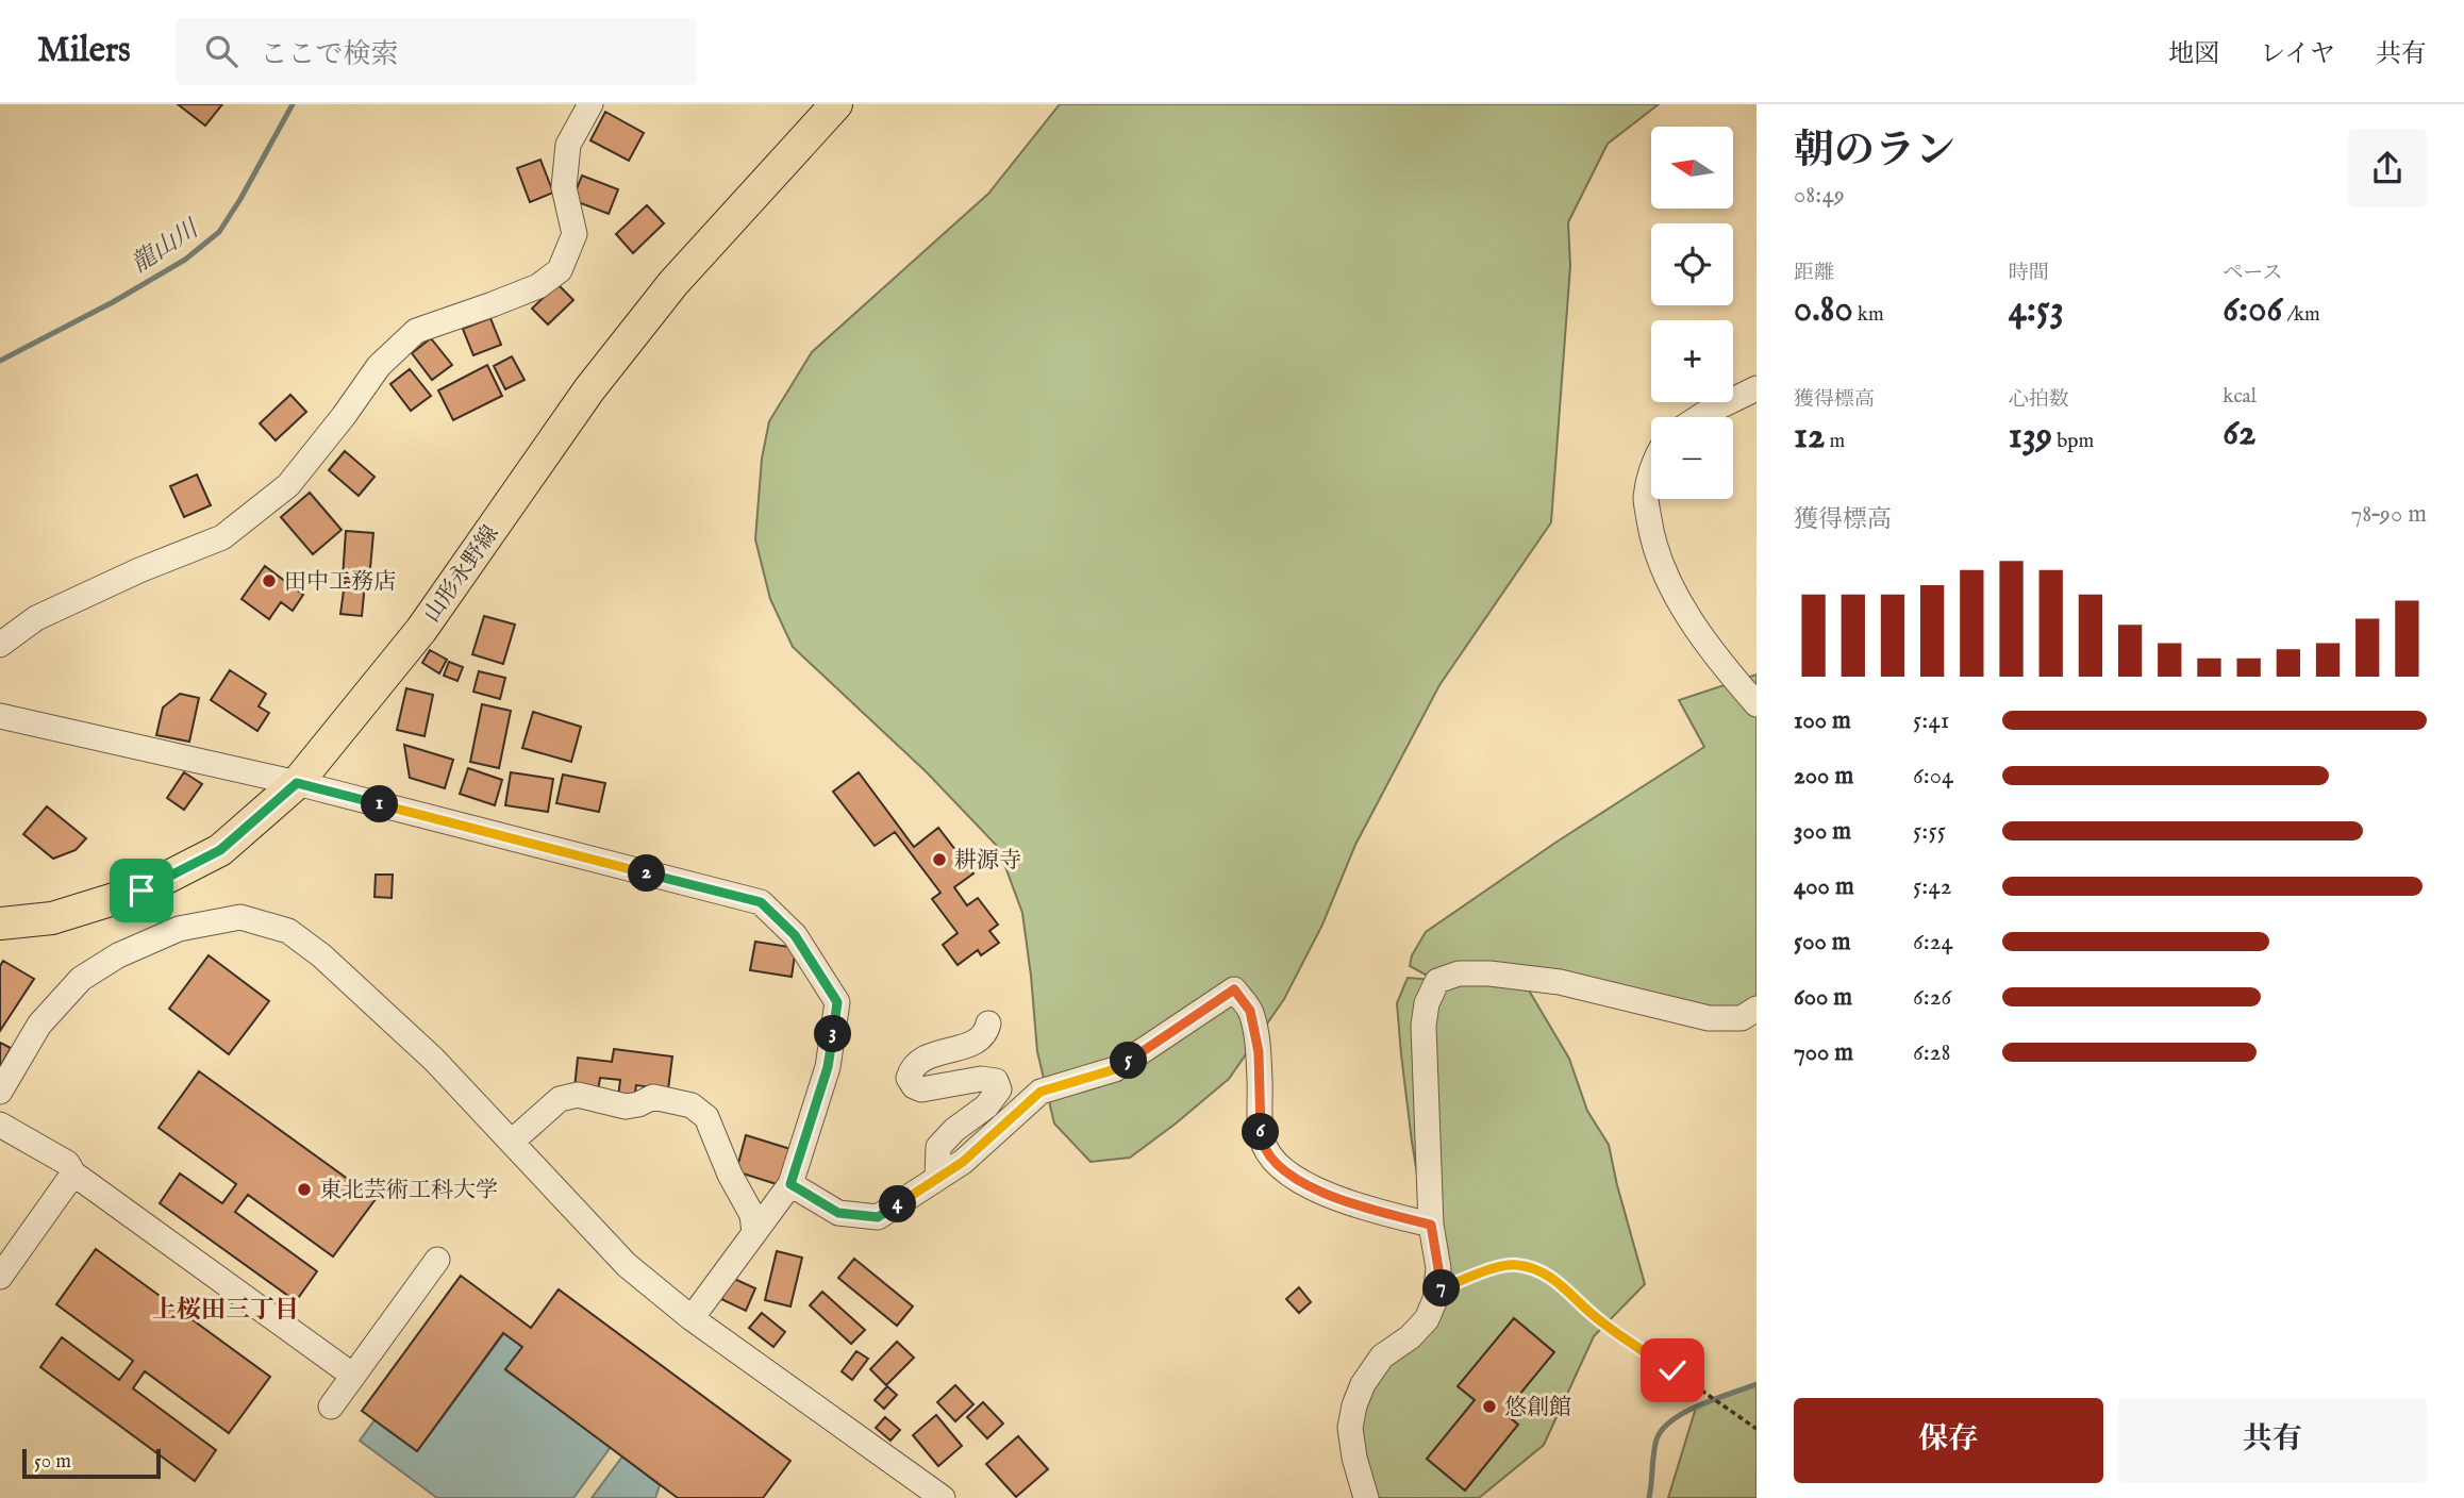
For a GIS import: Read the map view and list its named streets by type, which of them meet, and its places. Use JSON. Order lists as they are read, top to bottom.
{
  "streets": {
    "main road": ["山形永野線"]
  },
  "districts": ["上桜田三丁目"],
  "water": ["龍山川"],
  "places": [
    "田中工務店",
    "耕源寺",
    "東北芸術工科大学",
    "悠創館"
  ],
  "scale_bar": "50 m",
  "north": "left",
  "page": {
    "header": "Milers",
    "search": "ここで検索",
    "nav": ["地図", "レイヤ", "共有"],
    "heading": ["朝のラン", "08:49"],
    "map_buttons": ["+", "−"],
    "stats": [
      ["距離", "0.80 km"],
      ["時間", "4:53"],
      ["ペース", "6:06 /km"],
      ["獲得標高", "12 m"],
      ["心拍数", "139 bpm"],
      ["kcal", "62"]
    ],
    "chart": ["獲得標高", "78–90 m"],
    "list": [
      {
        "name": "100 m",
        "note": "5:41"
      },
      {
        "name": "200 m",
        "note": "6:04"
      },
      {
        "name": "300 m",
        "note": "5:55"
      },
      {
        "name": "400 m",
        "note": "5:42"
      },
      {
        "name": "500 m",
        "note": "6:24"
      },
      {
        "name": "600 m",
        "note": "6:26"
      },
      {
        "name": "700 m",
        "note": "6:28"
      }
    ],
    "pins": [
      "1",
      "2",
      "3",
      "5",
      "6",
      "4",
      "7"
    ],
    "buttons": ["保存", "共有"],
    "scale": "50 m"
  }
}
